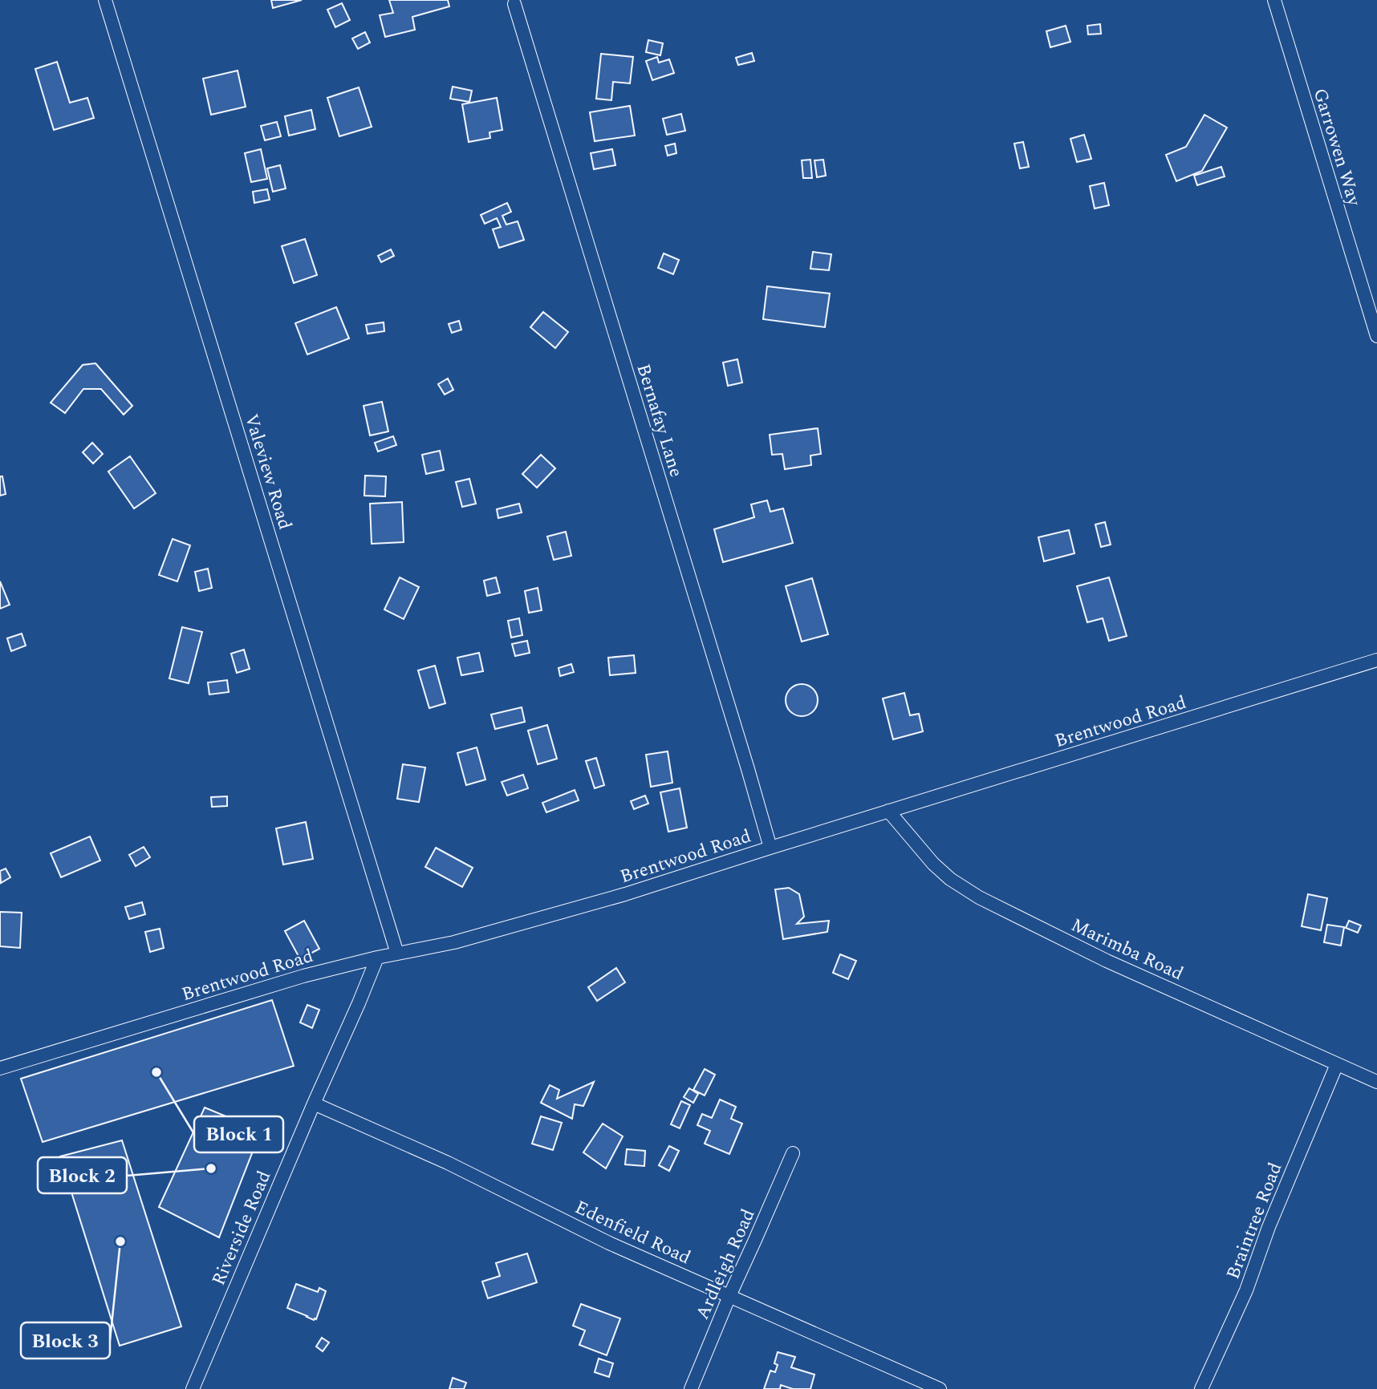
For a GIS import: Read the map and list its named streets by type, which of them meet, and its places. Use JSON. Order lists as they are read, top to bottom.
{
  "streets": {
    "street": [
      "Garrowen Way",
      "Bernafay Lane",
      "Valeview Road",
      "Brentwood Road",
      "Marimba Road",
      "Braintree Road",
      "Riverside Road",
      "Edenfield Road",
      "Ardleigh Road"
    ]
  },
  "crossings": [
    ["Bernafay Lane", "Brentwood Road"],
    ["Valeview Road", "Brentwood Road"],
    ["Brentwood Road", "Marimba Road"],
    ["Brentwood Road", "Riverside Road"],
    ["Marimba Road", "Braintree Road"],
    ["Riverside Road", "Edenfield Road"],
    ["Edenfield Road", "Ardleigh Road"]
  ],
  "places": ["Block 1", "Block 2", "Block 3"]
}
